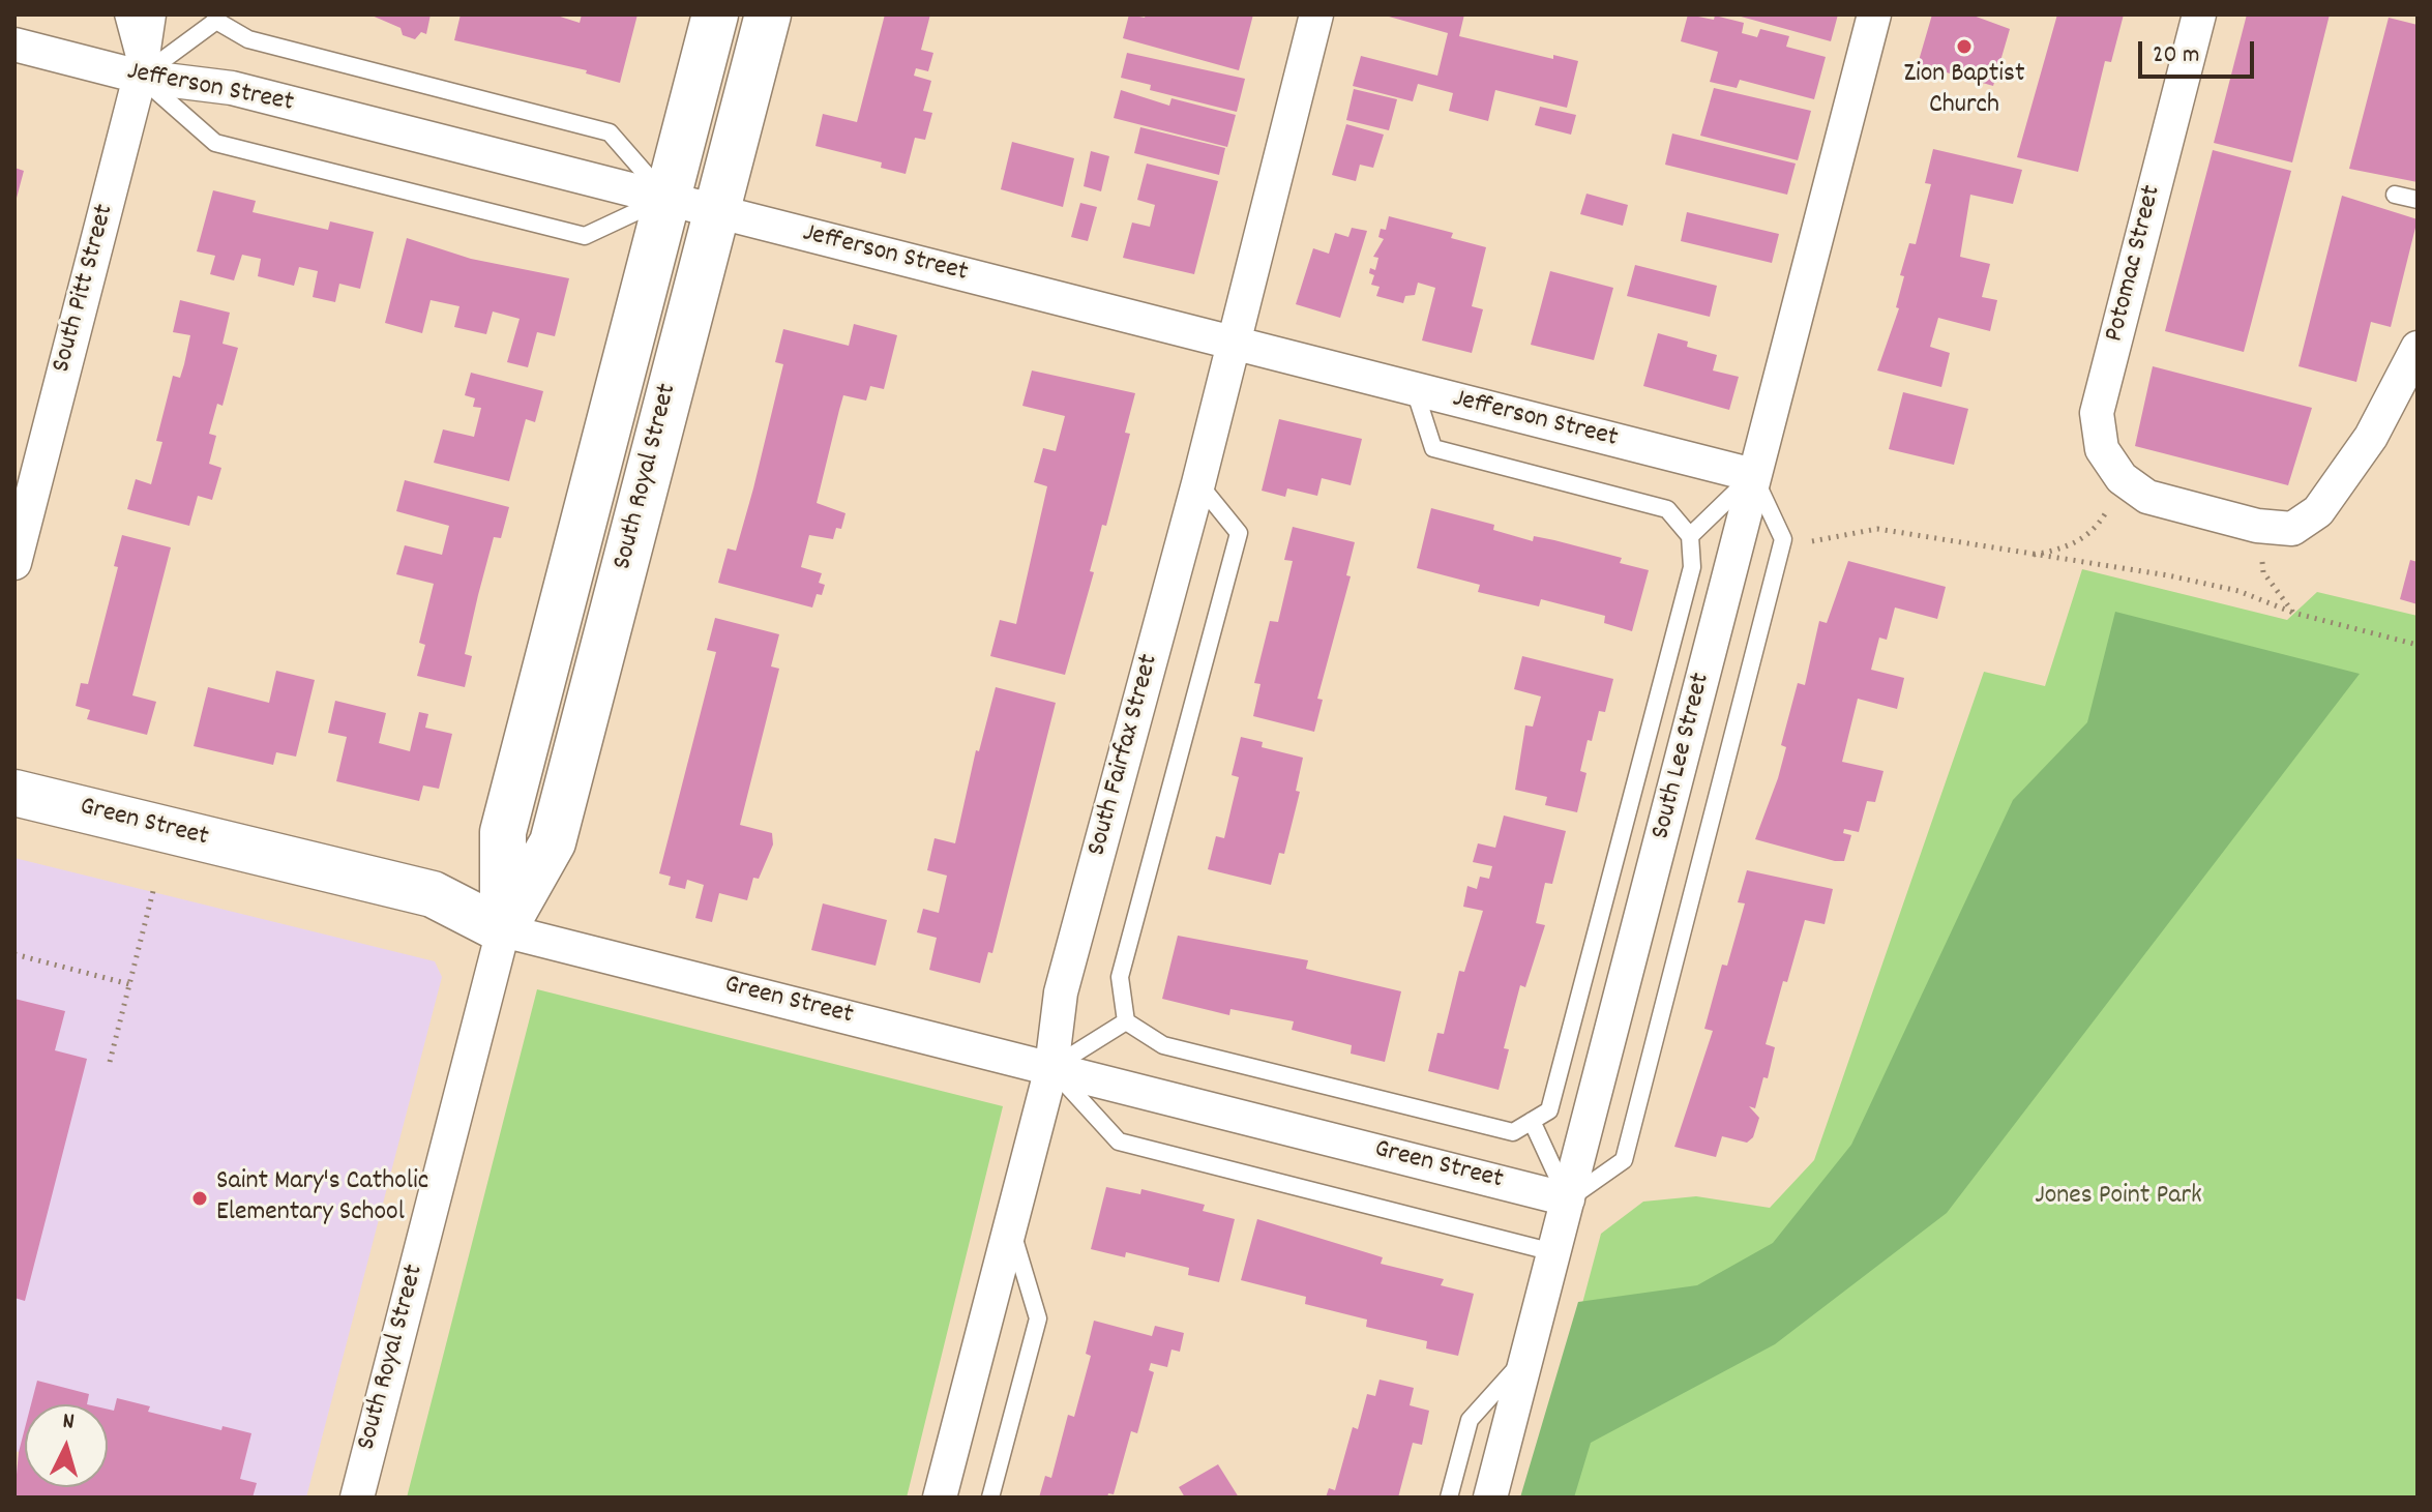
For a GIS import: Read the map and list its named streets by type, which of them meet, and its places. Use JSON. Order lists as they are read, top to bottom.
{
  "streets": {
    "street": [
      "Jefferson Street",
      "Potomac Street",
      "South Pitt Street",
      "South Royal Street",
      "South Fairfax Street",
      "South Lee Street",
      "Green Street"
    ]
  },
  "crossings": [
    ["Jefferson Street", "South Pitt Street"],
    ["Jefferson Street", "South Royal Street"],
    ["Jefferson Street", "South Fairfax Street"],
    ["Jefferson Street", "South Lee Street"],
    ["South Royal Street", "Green Street"],
    ["South Fairfax Street", "Green Street"],
    ["South Lee Street", "Green Street"]
  ],
  "parks": ["Jones Point Park"],
  "places": ["Zion Baptist Church", "Saint Mary's Catholic Elementary School"],
  "scale_bar": "20 m",
  "north": "top"
}
